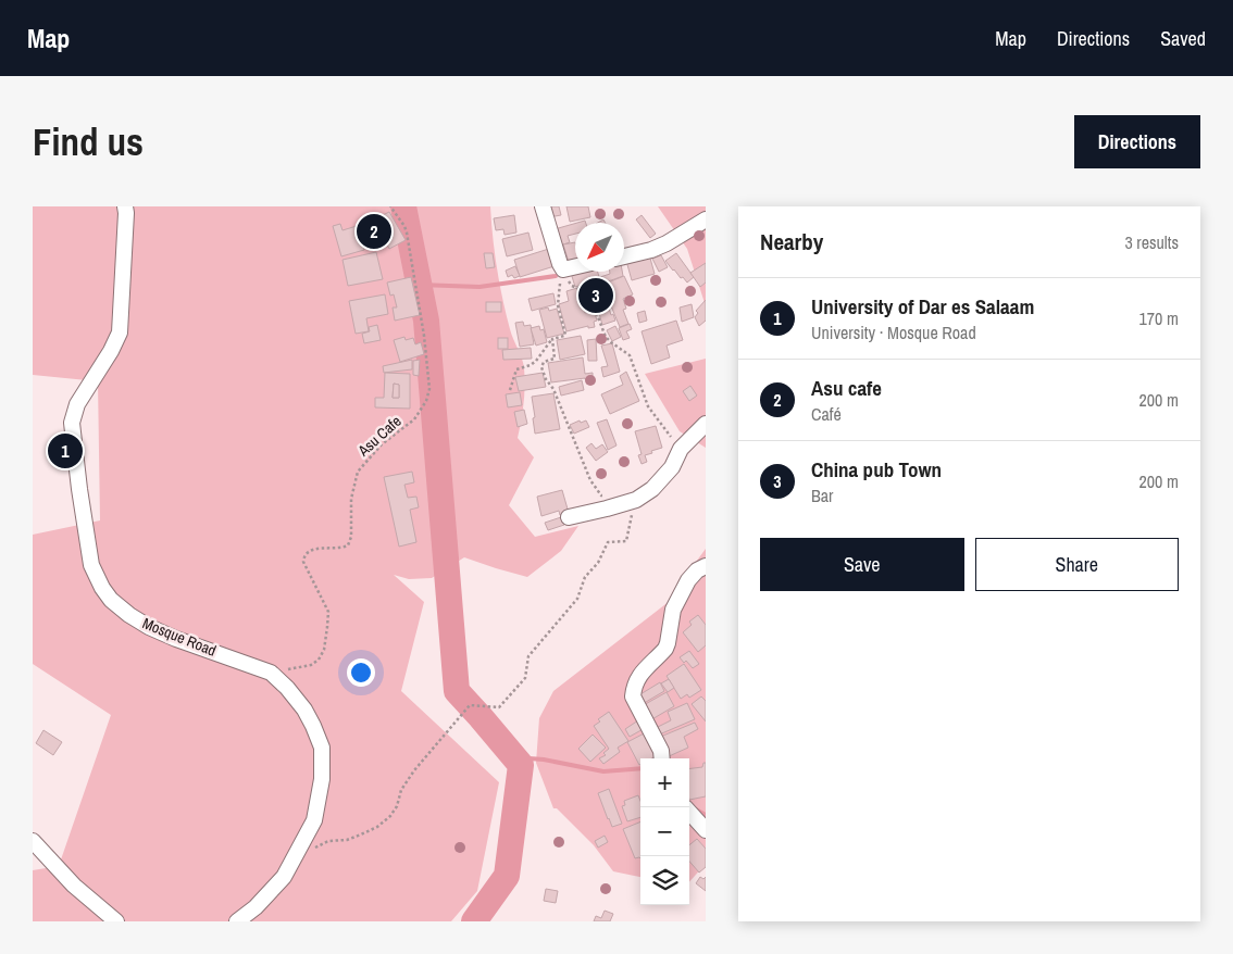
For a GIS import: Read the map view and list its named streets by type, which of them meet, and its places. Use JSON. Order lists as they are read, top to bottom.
{
  "streets": {
    "street": ["Mosque Road"],
    "path": ["Asu Cafe"]
  },
  "crossings": [
    ["Asu Cafe", "Mosque Road"]
  ],
  "north": "bottom left",
  "page": {
    "header": "Map",
    "nav": ["Map", "Directions", "Saved"],
    "buttons": [
      "Directions",
      ["Save", "Share"]
    ],
    "title": "Find us",
    "heading": ["Nearby", "3 results"],
    "pins": ["2", "3", "1"],
    "list": [
      {
        "mark": "1",
        "name": "University of Dar es Salaam",
        "note": "University · Mosque Road",
        "value": "170 m"
      },
      {
        "mark": "2",
        "name": "Asu cafe",
        "note": "Café",
        "value": "200 m"
      },
      {
        "mark": "3",
        "name": "China pub Town",
        "note": "Bar",
        "value": "200 m"
      }
    ],
    "map_buttons": ["+", "−"]
  }
}
